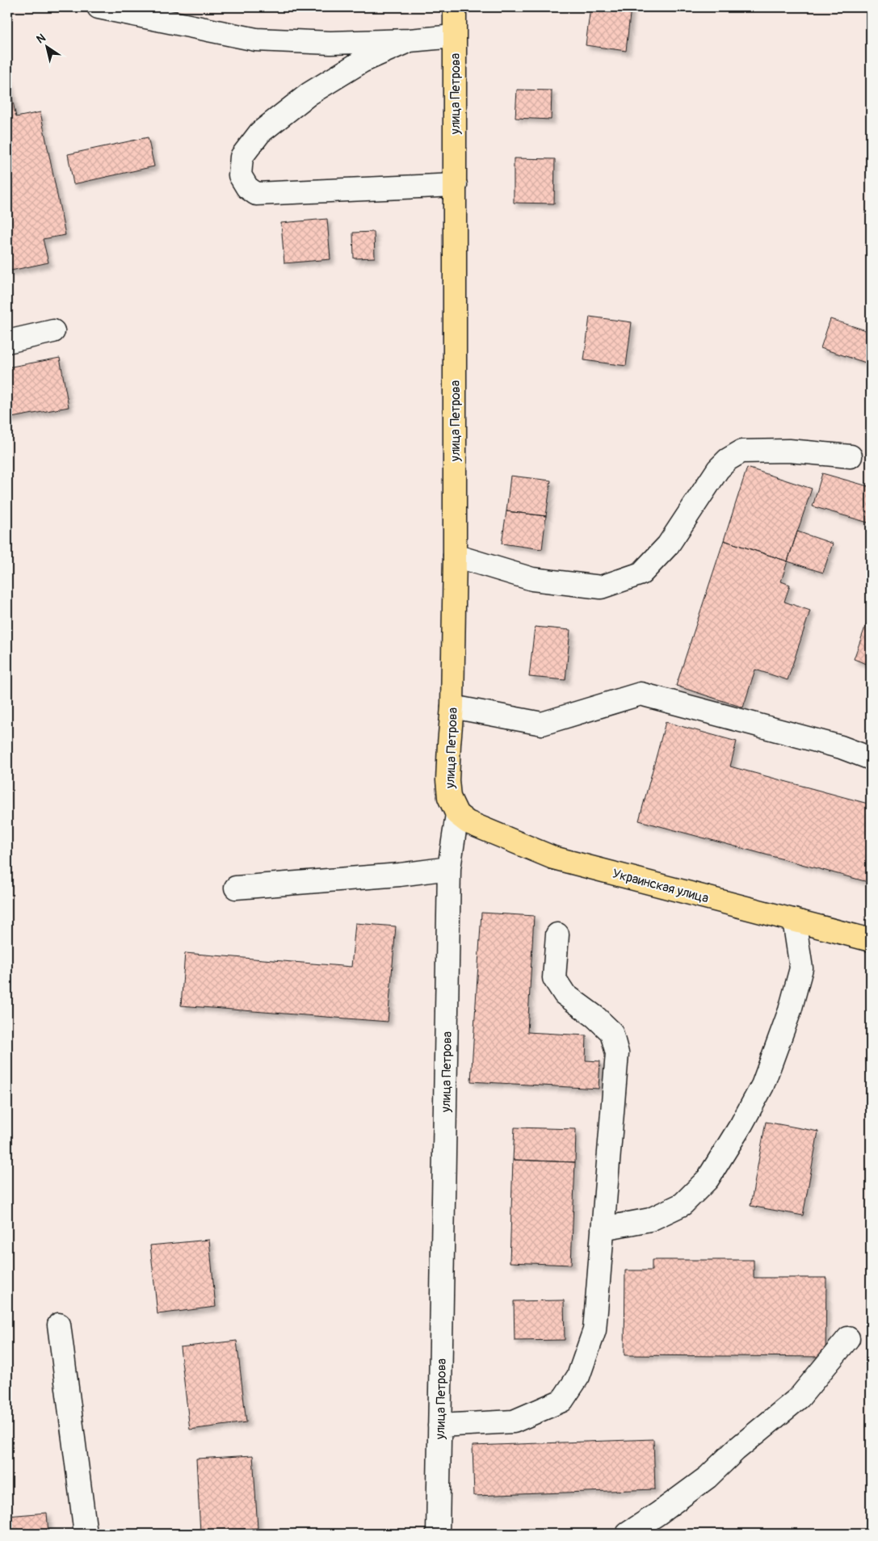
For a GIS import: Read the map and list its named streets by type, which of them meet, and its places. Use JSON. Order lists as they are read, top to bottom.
{
  "streets": {
    "main road": ["улица Петрова", "Украинская улица"]
  },
  "crossings": [
    ["улица Петрова", "Украинская улица"]
  ],
  "north": "top left"
}
